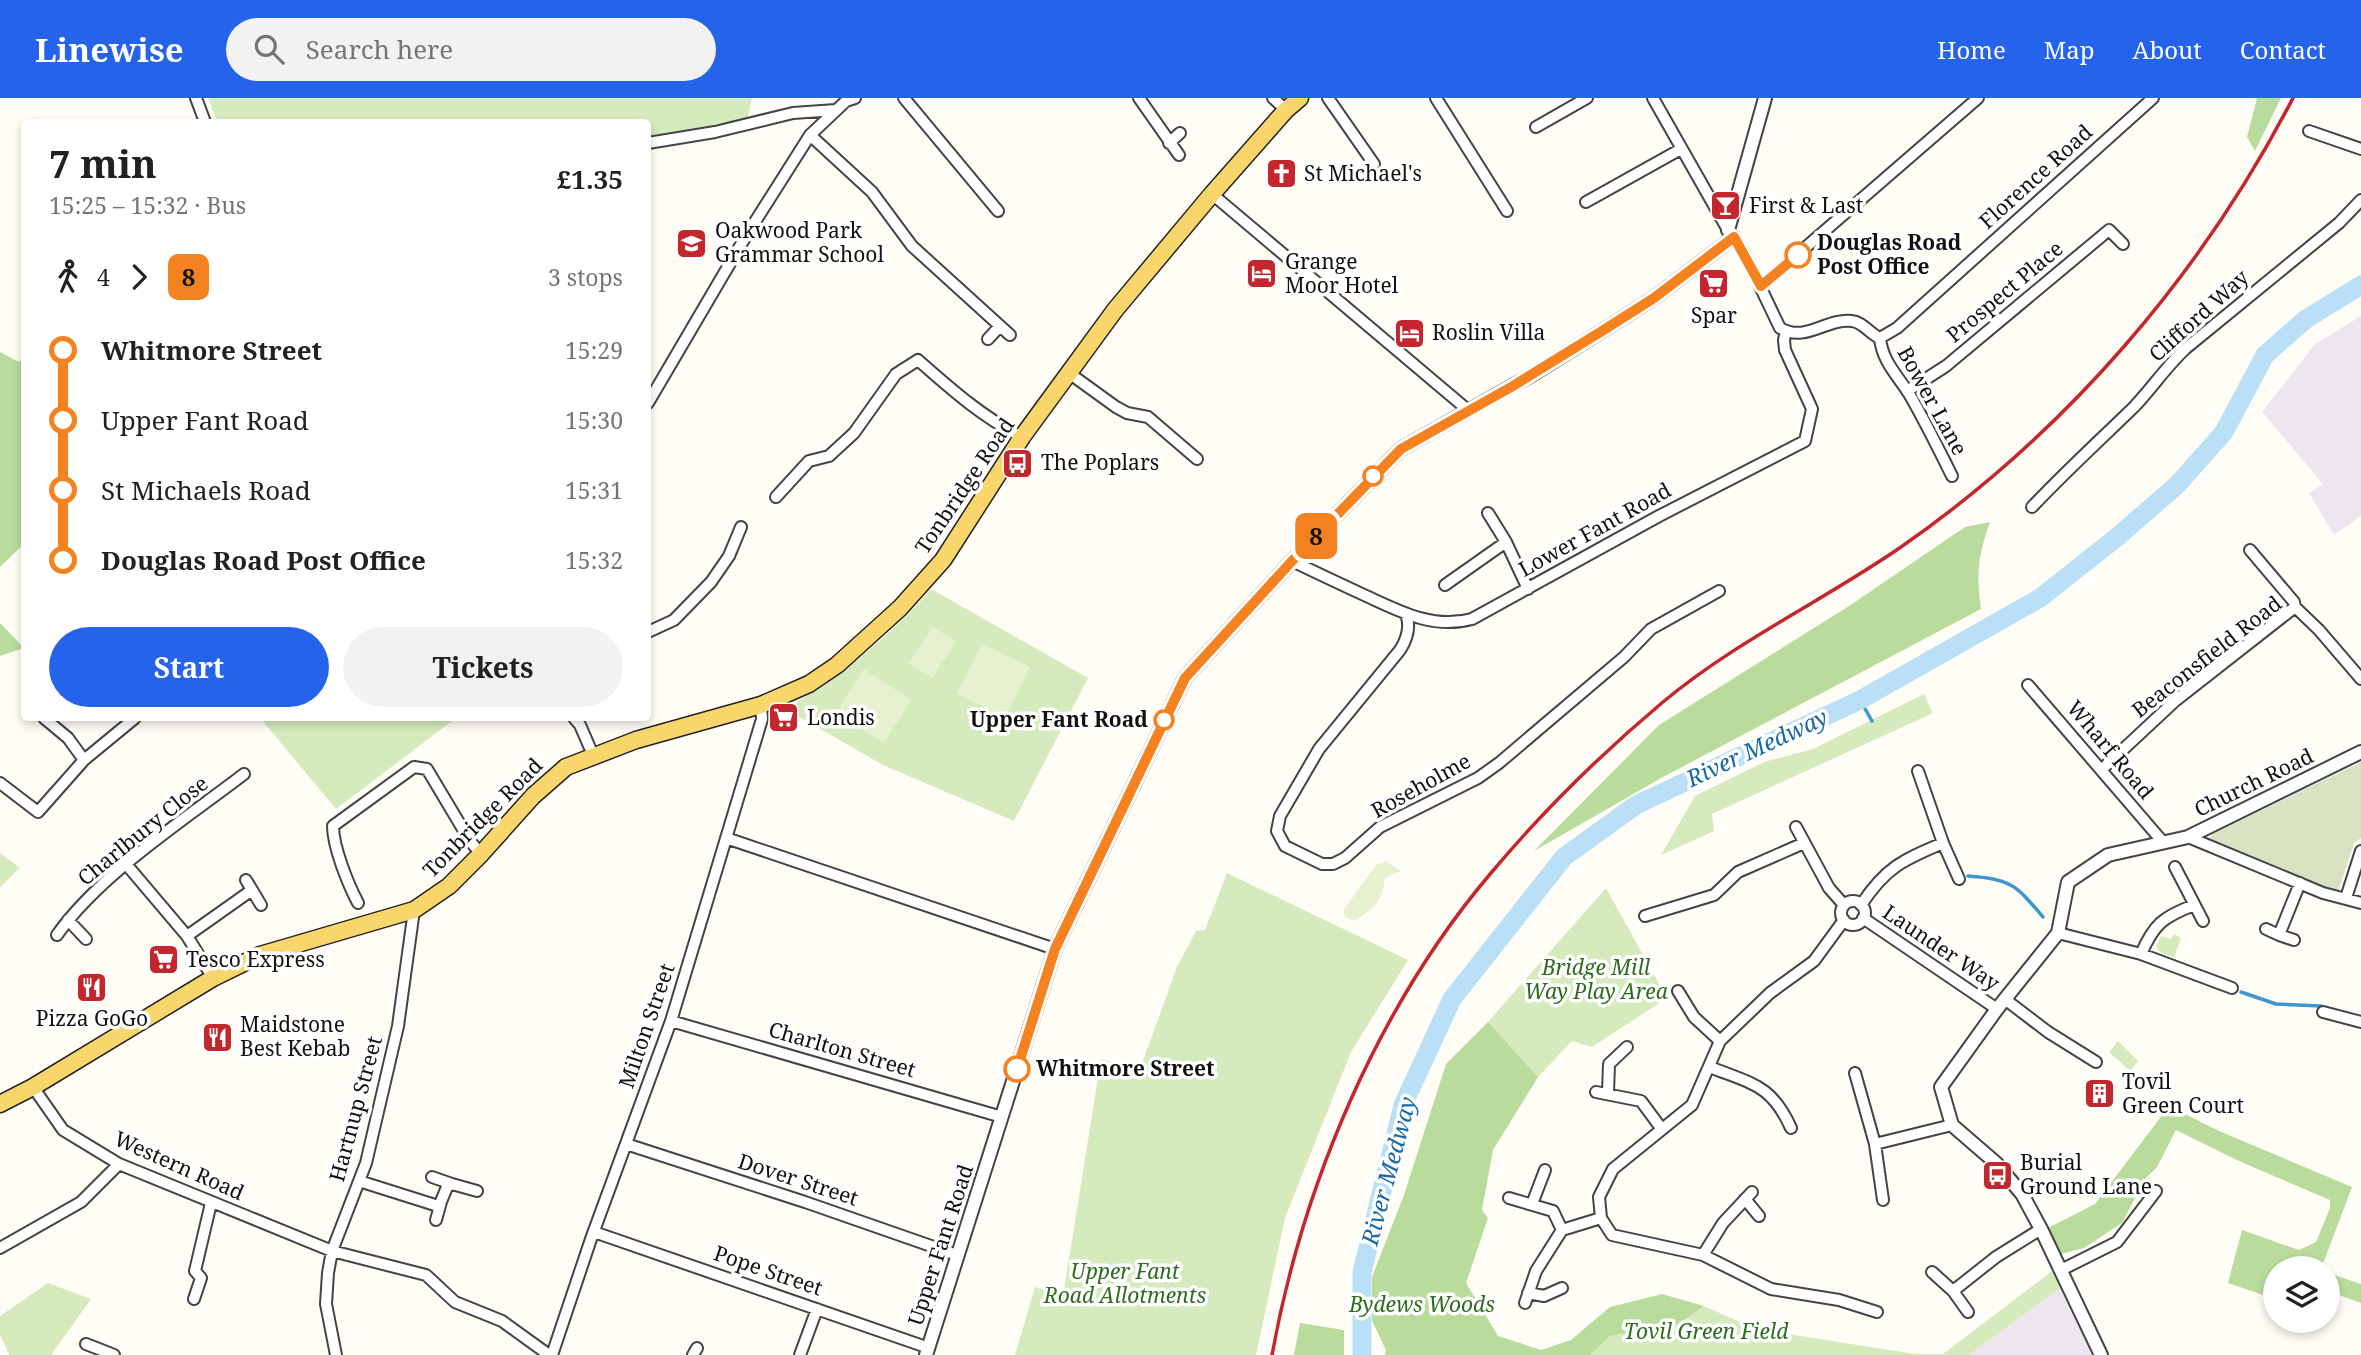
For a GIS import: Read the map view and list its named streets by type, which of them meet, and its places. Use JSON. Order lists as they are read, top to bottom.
{
  "streets": {
    "main road": ["Tonbridge Road"],
    "street": [
      "Florence Road",
      "Prospect Place",
      "Clifford Way",
      "Bower Lane",
      "Lower Fant Road",
      "Beaconsfield Road",
      "Wharf Road",
      "Church Road",
      "Roseholme",
      "Charlbury Close",
      "Launder Way",
      "Milton Street",
      "Charlton Street",
      "Hartnup Street",
      "Western Road",
      "Dover Street",
      "Upper Fant Road",
      "Pope Street"
    ]
  },
  "crossings": [
    ["Florence Road", "Bower Lane"],
    ["Prospect Place", "Bower Lane"],
    ["Bower Lane", "Lower Fant Road"],
    ["Tonbridge Road", "Milton Street"],
    ["Tonbridge Road", "Hartnup Street"],
    ["Tonbridge Road", "Western Road"],
    ["Lower Fant Road", "Roseholme"],
    ["Lower Fant Road", "Upper Fant Road"],
    ["Beaconsfield Road", "Wharf Road"],
    ["Wharf Road", "Church Road"],
    ["Milton Street", "Charlton Street"],
    ["Milton Street", "Western Road"],
    ["Milton Street", "Dover Street"],
    ["Milton Street", "Pope Street"],
    ["Charlton Street", "Upper Fant Road"],
    ["Hartnup Street", "Western Road"],
    ["Dover Street", "Upper Fant Road"],
    ["Upper Fant Road", "Pope Street"]
  ],
  "water": ["River Medway"],
  "parks": [
    "Bridge Mill Way Play Area",
    "Upper Fant Road Allotments",
    "Bydews Woods",
    "Tovil Green Field"
  ],
  "places": {
    "church": ["St Michael's"],
    "bar": ["First & Last"],
    "school or university": ["Oakwood Park Grammar School"],
    "other": ["Douglas Road Post Office", "Upper Fant Road", "Whitmore Street"],
    "hotel": ["Grange Moor Hotel", "Roslin Villa"],
    "supermarket": ["Spar", "Londis", "Tesco Express"],
    "bus stop": ["The Poplars", "Burial Ground Lane"],
    "restaurant": ["Pizza GoGo", "Maidstone Best Kebab"],
    "building": ["Tovil Green Court"]
  },
  "lines": ["bus line 8"],
  "page": {
    "header": "Linewise",
    "search": "Search here",
    "nav": [
      "Home",
      "Map",
      "About",
      "Contact"
    ],
    "on_map": "8",
    "heading": ["7 min", "15:25 – 15:32 · Bus", "£1.35"],
    "legs": ["4", "8", "3 stops"],
    "list": [
      {
        "name": "Whitmore Street",
        "value": "15:29"
      },
      {
        "name": "Upper Fant Road",
        "value": "15:30"
      },
      {
        "name": "St Michaels Road",
        "value": "15:31"
      },
      {
        "name": "Douglas Road Post Office",
        "value": "15:32"
      }
    ],
    "buttons": ["Start", "Tickets"]
  }
}
